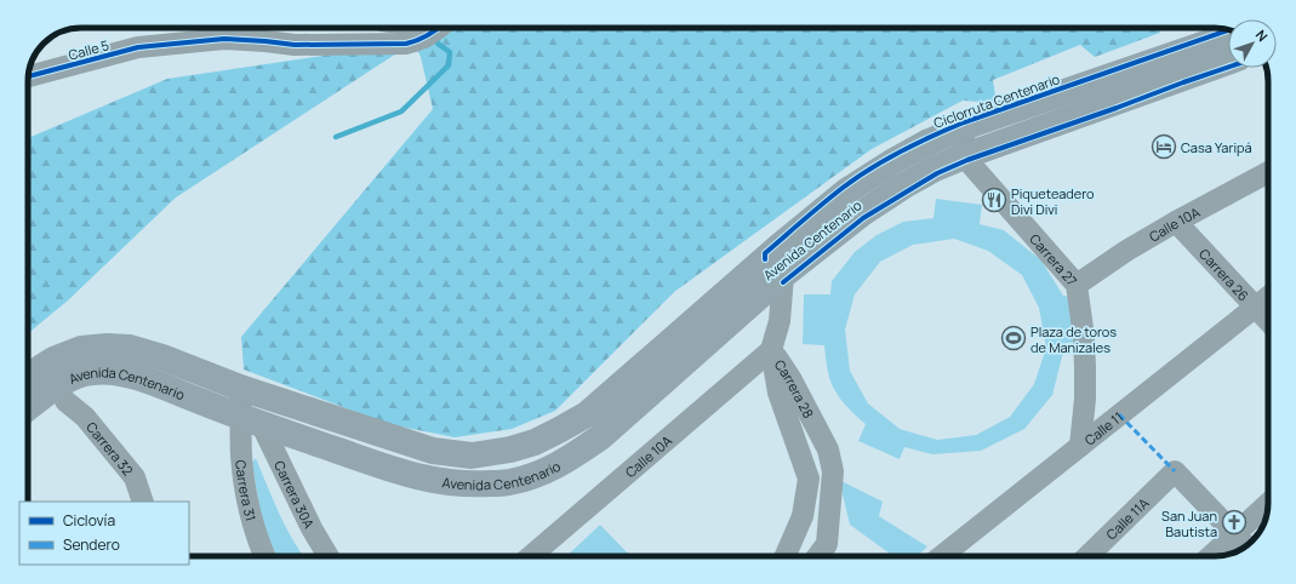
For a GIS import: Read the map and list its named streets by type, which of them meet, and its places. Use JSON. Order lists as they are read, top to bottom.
{
  "streets": {
    "main road": ["Avenida Centenario"],
    "street": [
      "Calle 5",
      "Calle 10A",
      "Carrera 27",
      "Carrera 26",
      "Carrera 28",
      "Calle 11",
      "Carrera 32",
      "Carrera 31",
      "Carrera 30A",
      "Calle 11A"
    ],
    "cycle path": ["Ciclorruta Centenario"]
  },
  "crossings": [
    ["Calle 10A", "Carrera 27"],
    ["Calle 10A", "Carrera 26"],
    ["Calle 10A", "Carrera 28"],
    ["Avenida Centenario", "Carrera 27"],
    ["Avenida Centenario", "Carrera 31"],
    ["Avenida Centenario", "Carrera 30A"],
    ["Carrera 27", "Calle 11"],
    ["Carrera 26", "Calle 11"],
    ["Carrera 31", "Carrera 30A"]
  ],
  "places": {
    "hotel": ["Casa Yaripá"],
    "restaurant": ["Piqueteadero Divi Divi"],
    "sports": ["Plaza de toros de Manizales"],
    "church": ["San Juan Bautista"]
  },
  "legend": ["Ciclovía", "Sendero"],
  "north": "top right"
}
